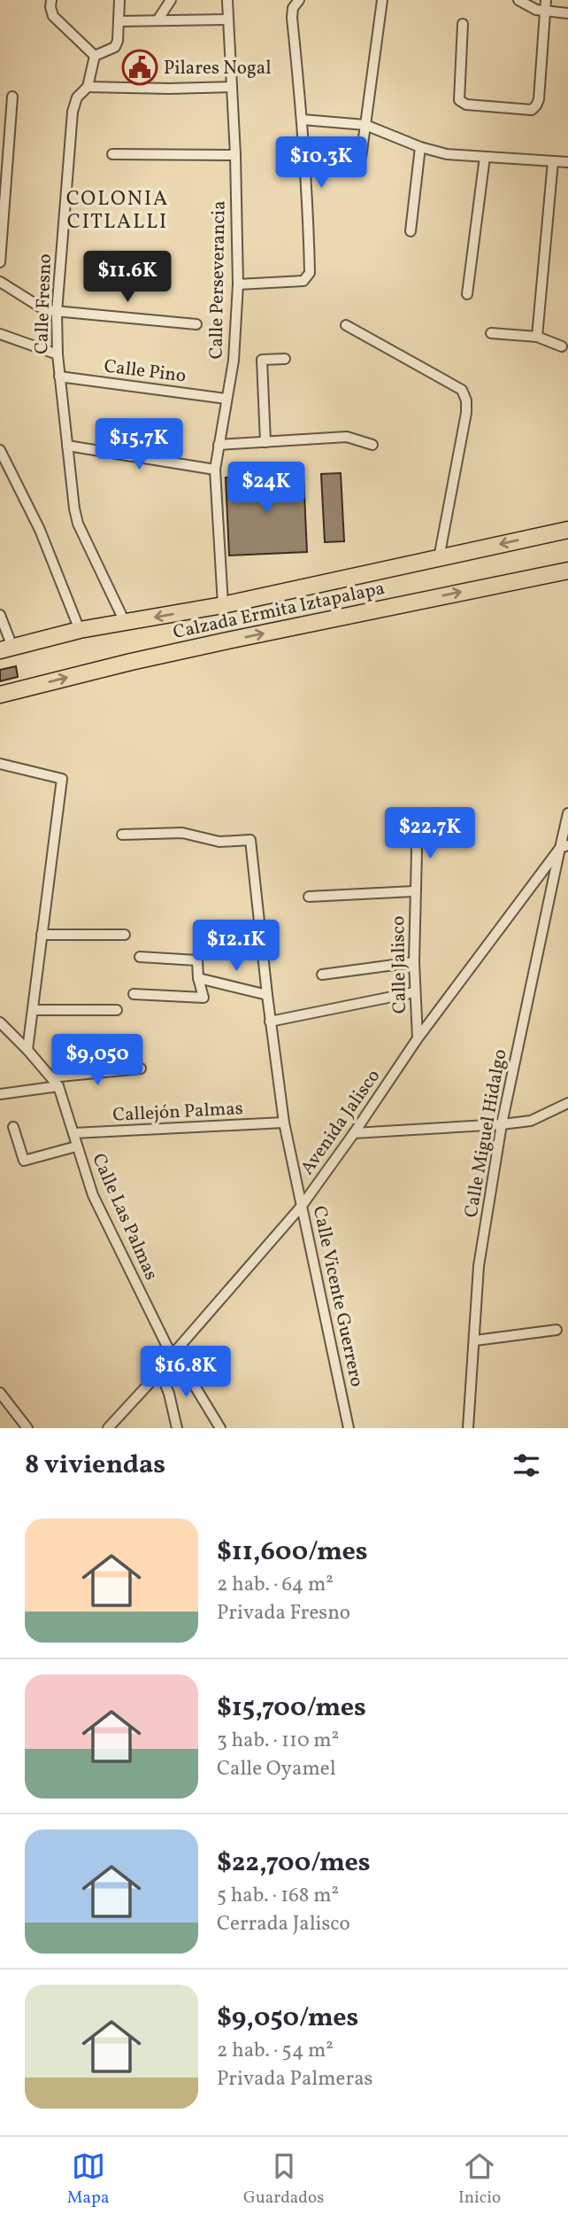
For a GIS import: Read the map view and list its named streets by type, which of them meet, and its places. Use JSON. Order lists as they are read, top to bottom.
{
  "streets": {
    "main road": ["Calzada Ermita Iztapalapa"],
    "street": [
      "Calle Perseverancia",
      "Calle Fresno",
      "Calle Pino",
      "Calle Jalisco",
      "Callejón Palmas",
      "Avenida Jalisco",
      "Calle Miguel Hidalgo",
      "Calle Las Palmas",
      "Calle Vicente Guerrero"
    ]
  },
  "crossings": [
    ["Calle Perseverancia", "Calle Pino"],
    ["Calle Perseverancia", "Calzada Ermita Iztapalapa"],
    ["Calle Fresno", "Calle Pino"],
    ["Calle Fresno", "Calzada Ermita Iztapalapa"],
    ["Calle Jalisco", "Avenida Jalisco"],
    ["Callejón Palmas", "Calle Las Palmas"],
    ["Callejón Palmas", "Calle Vicente Guerrero"],
    ["Avenida Jalisco", "Calle Miguel Hidalgo"],
    ["Avenida Jalisco", "Calle Las Palmas"],
    ["Avenida Jalisco", "Calle Vicente Guerrero"]
  ],
  "districts": ["COLONIA CITLALLI"],
  "places": {
    "public building": ["Pilares Nogal"]
  },
  "page": {
    "price": [
      "$10.3K",
      "$11.6K",
      "$15.7K",
      "$24K",
      "$22.7K",
      "$12.1K",
      "$9,050",
      "$16.8K"
    ],
    "heading": "8 viviendas",
    "list": [
      {
        "name": "$11,600/mes",
        "note": "2 hab. · 64 m² · Privada Fresno"
      },
      {
        "name": "$15,700/mes",
        "note": "3 hab. · 110 m² · Calle Oyamel"
      },
      {
        "name": "$22,700/mes",
        "note": "5 hab. · 168 m² · Cerrada Jalisco"
      },
      {
        "name": "$9,050/mes",
        "note": "2 hab. · 54 m² · Privada Palmeras"
      }
    ],
    "tabs": ["Mapa", "Guardados", "Inicio"]
  }
}
